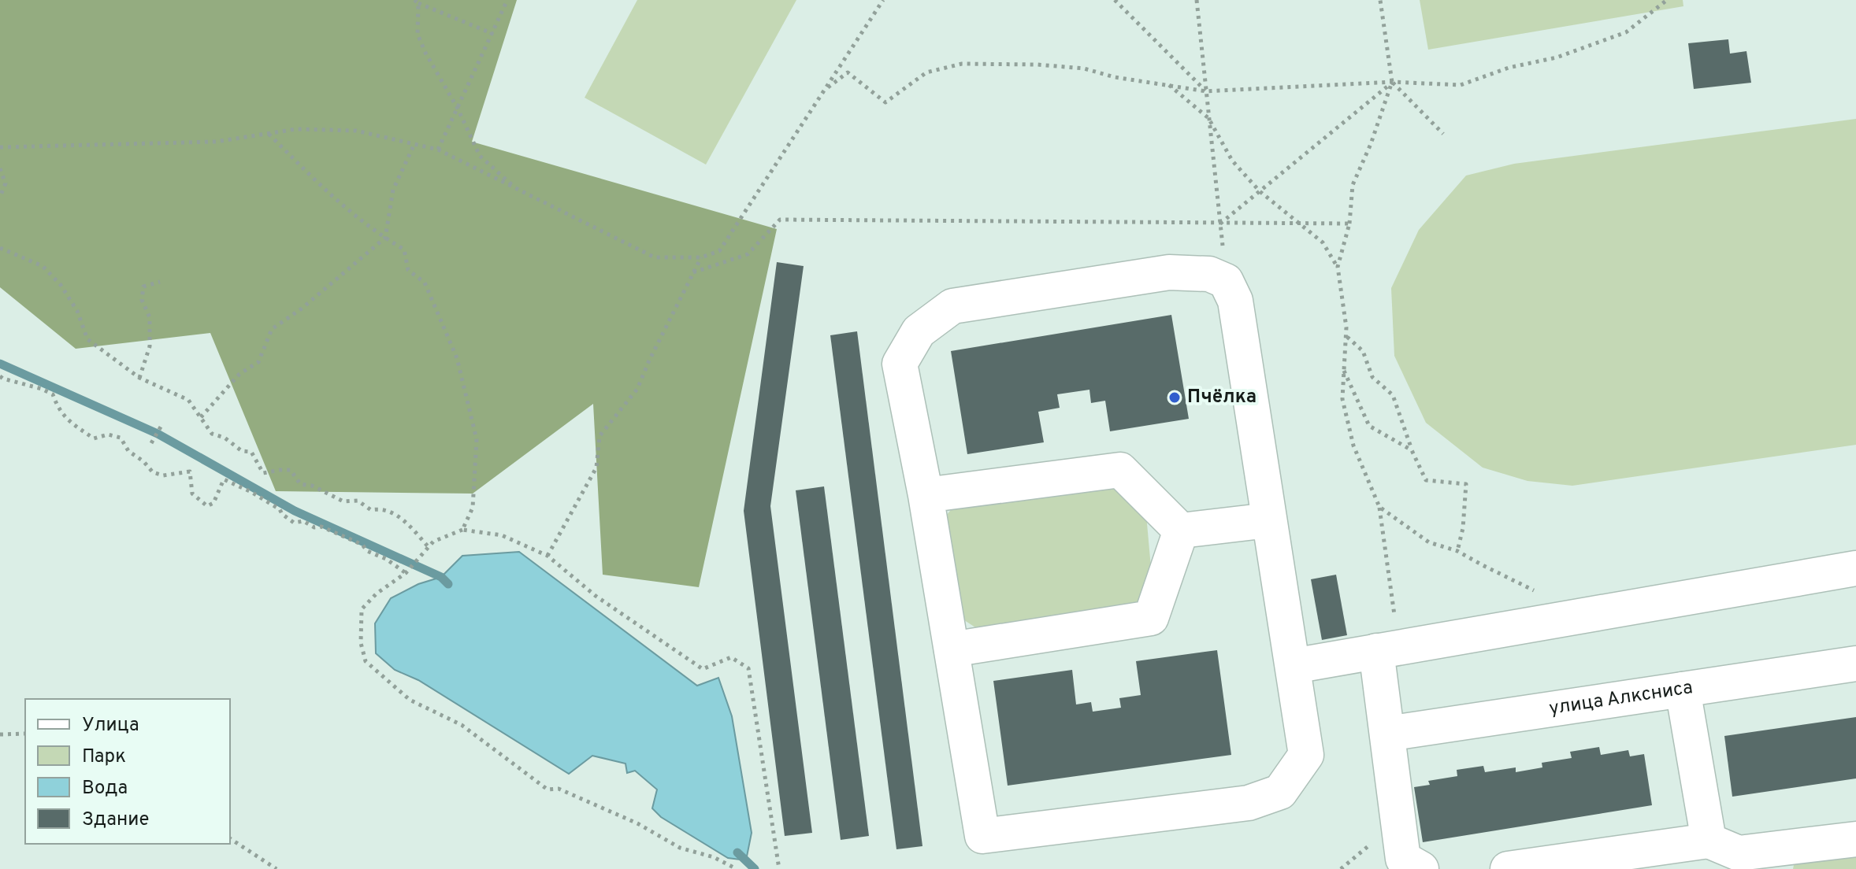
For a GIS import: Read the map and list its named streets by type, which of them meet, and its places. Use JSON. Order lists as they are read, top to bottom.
{
  "streets": {
    "lane": ["улица Алксниса"]
  },
  "places": ["Пчёлка"],
  "legend": [
    "Улица",
    "Парк",
    "Вода",
    "Здание"
  ]
}
